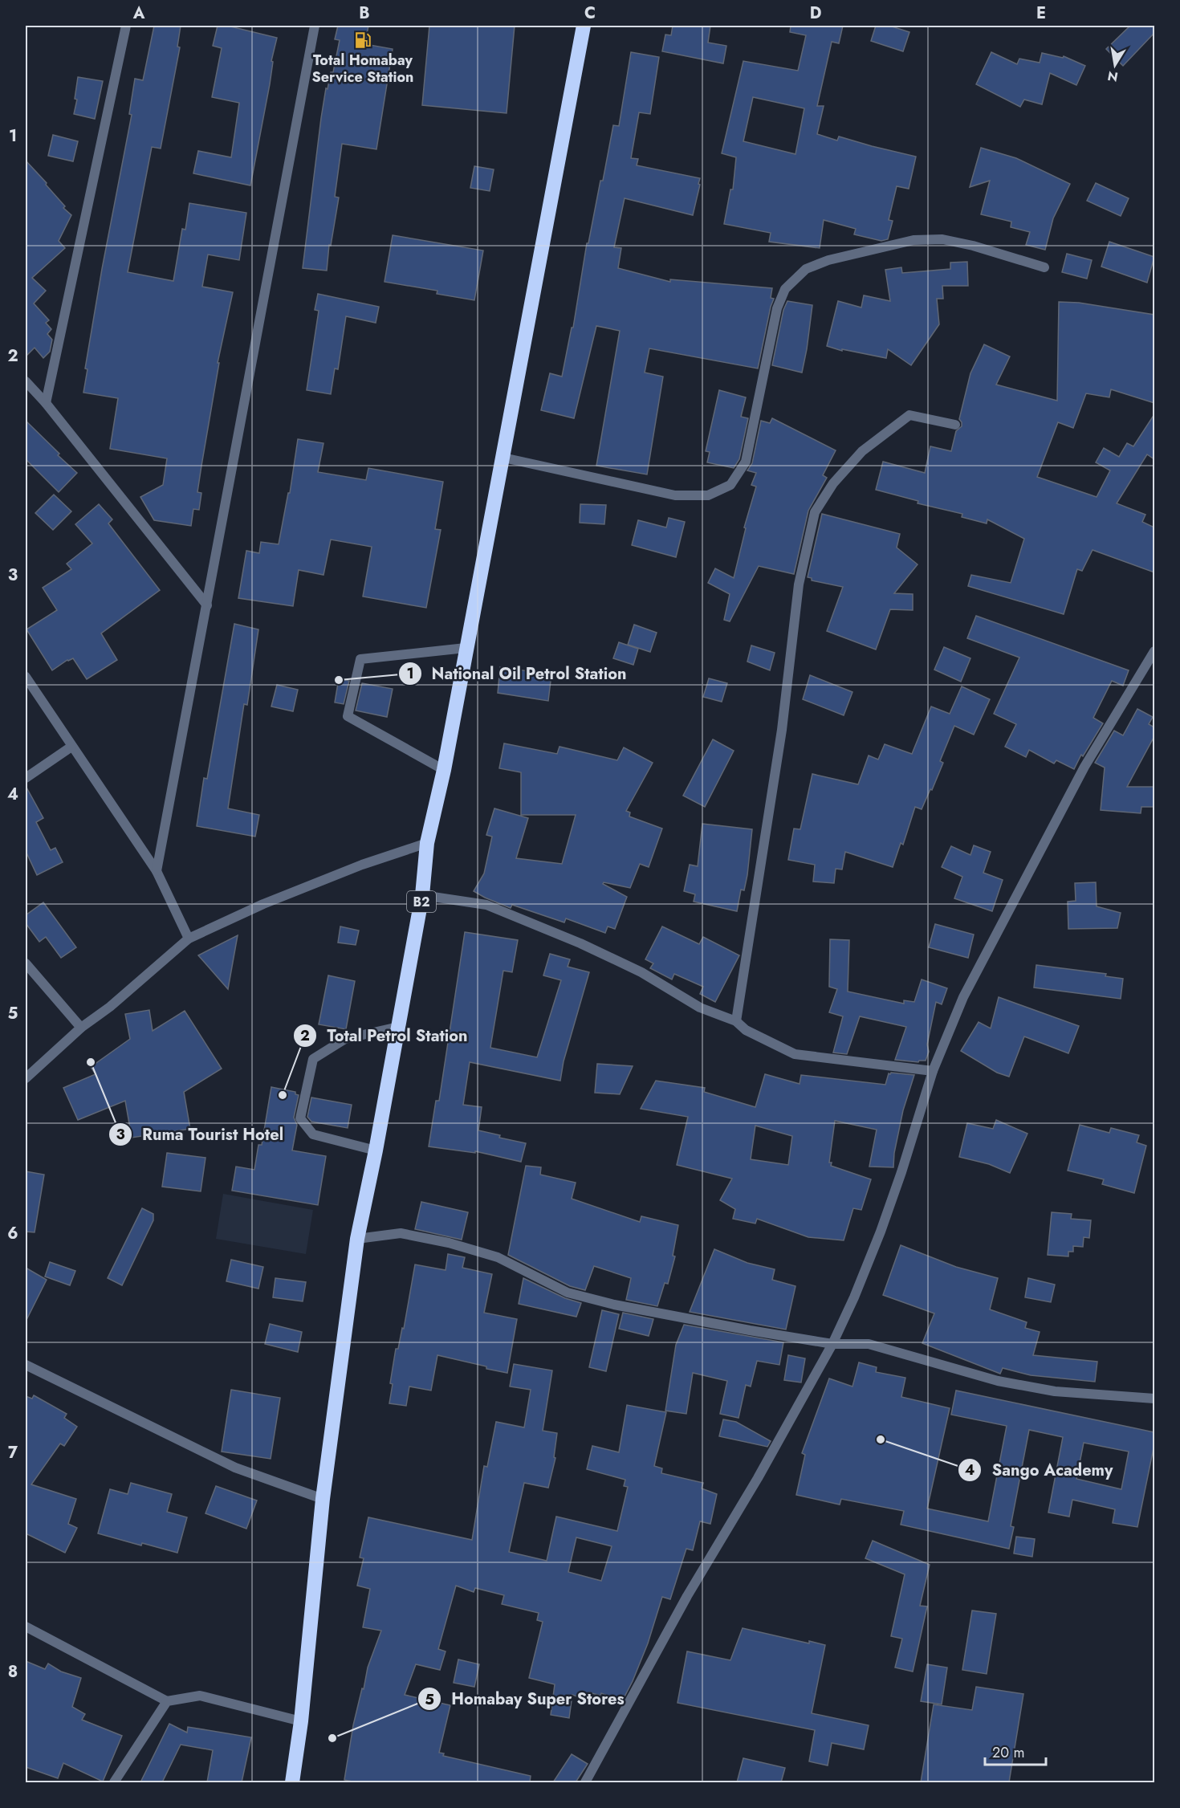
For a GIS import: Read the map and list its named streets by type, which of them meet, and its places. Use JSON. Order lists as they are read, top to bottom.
{
  "streets": {
    "highway": ["B2"]
  },
  "places": {
    "fuel station": ["Total Homabay Service Station"],
    "other": [
      "National Oil Petrol Station",
      "Ruma Tourist Hotel",
      "Total Petrol Station",
      "Sango Academy",
      "Homabay Super Stores"
    ]
  },
  "scale_bar": "20 m",
  "north": "bottom",
  "grid": {
    "columns": [
      "A",
      "B",
      "C",
      "D",
      "E"
    ],
    "rows": [
      "1",
      "2",
      "3",
      "4",
      "5",
      "6",
      "7",
      "8"
    ]
  }
}
